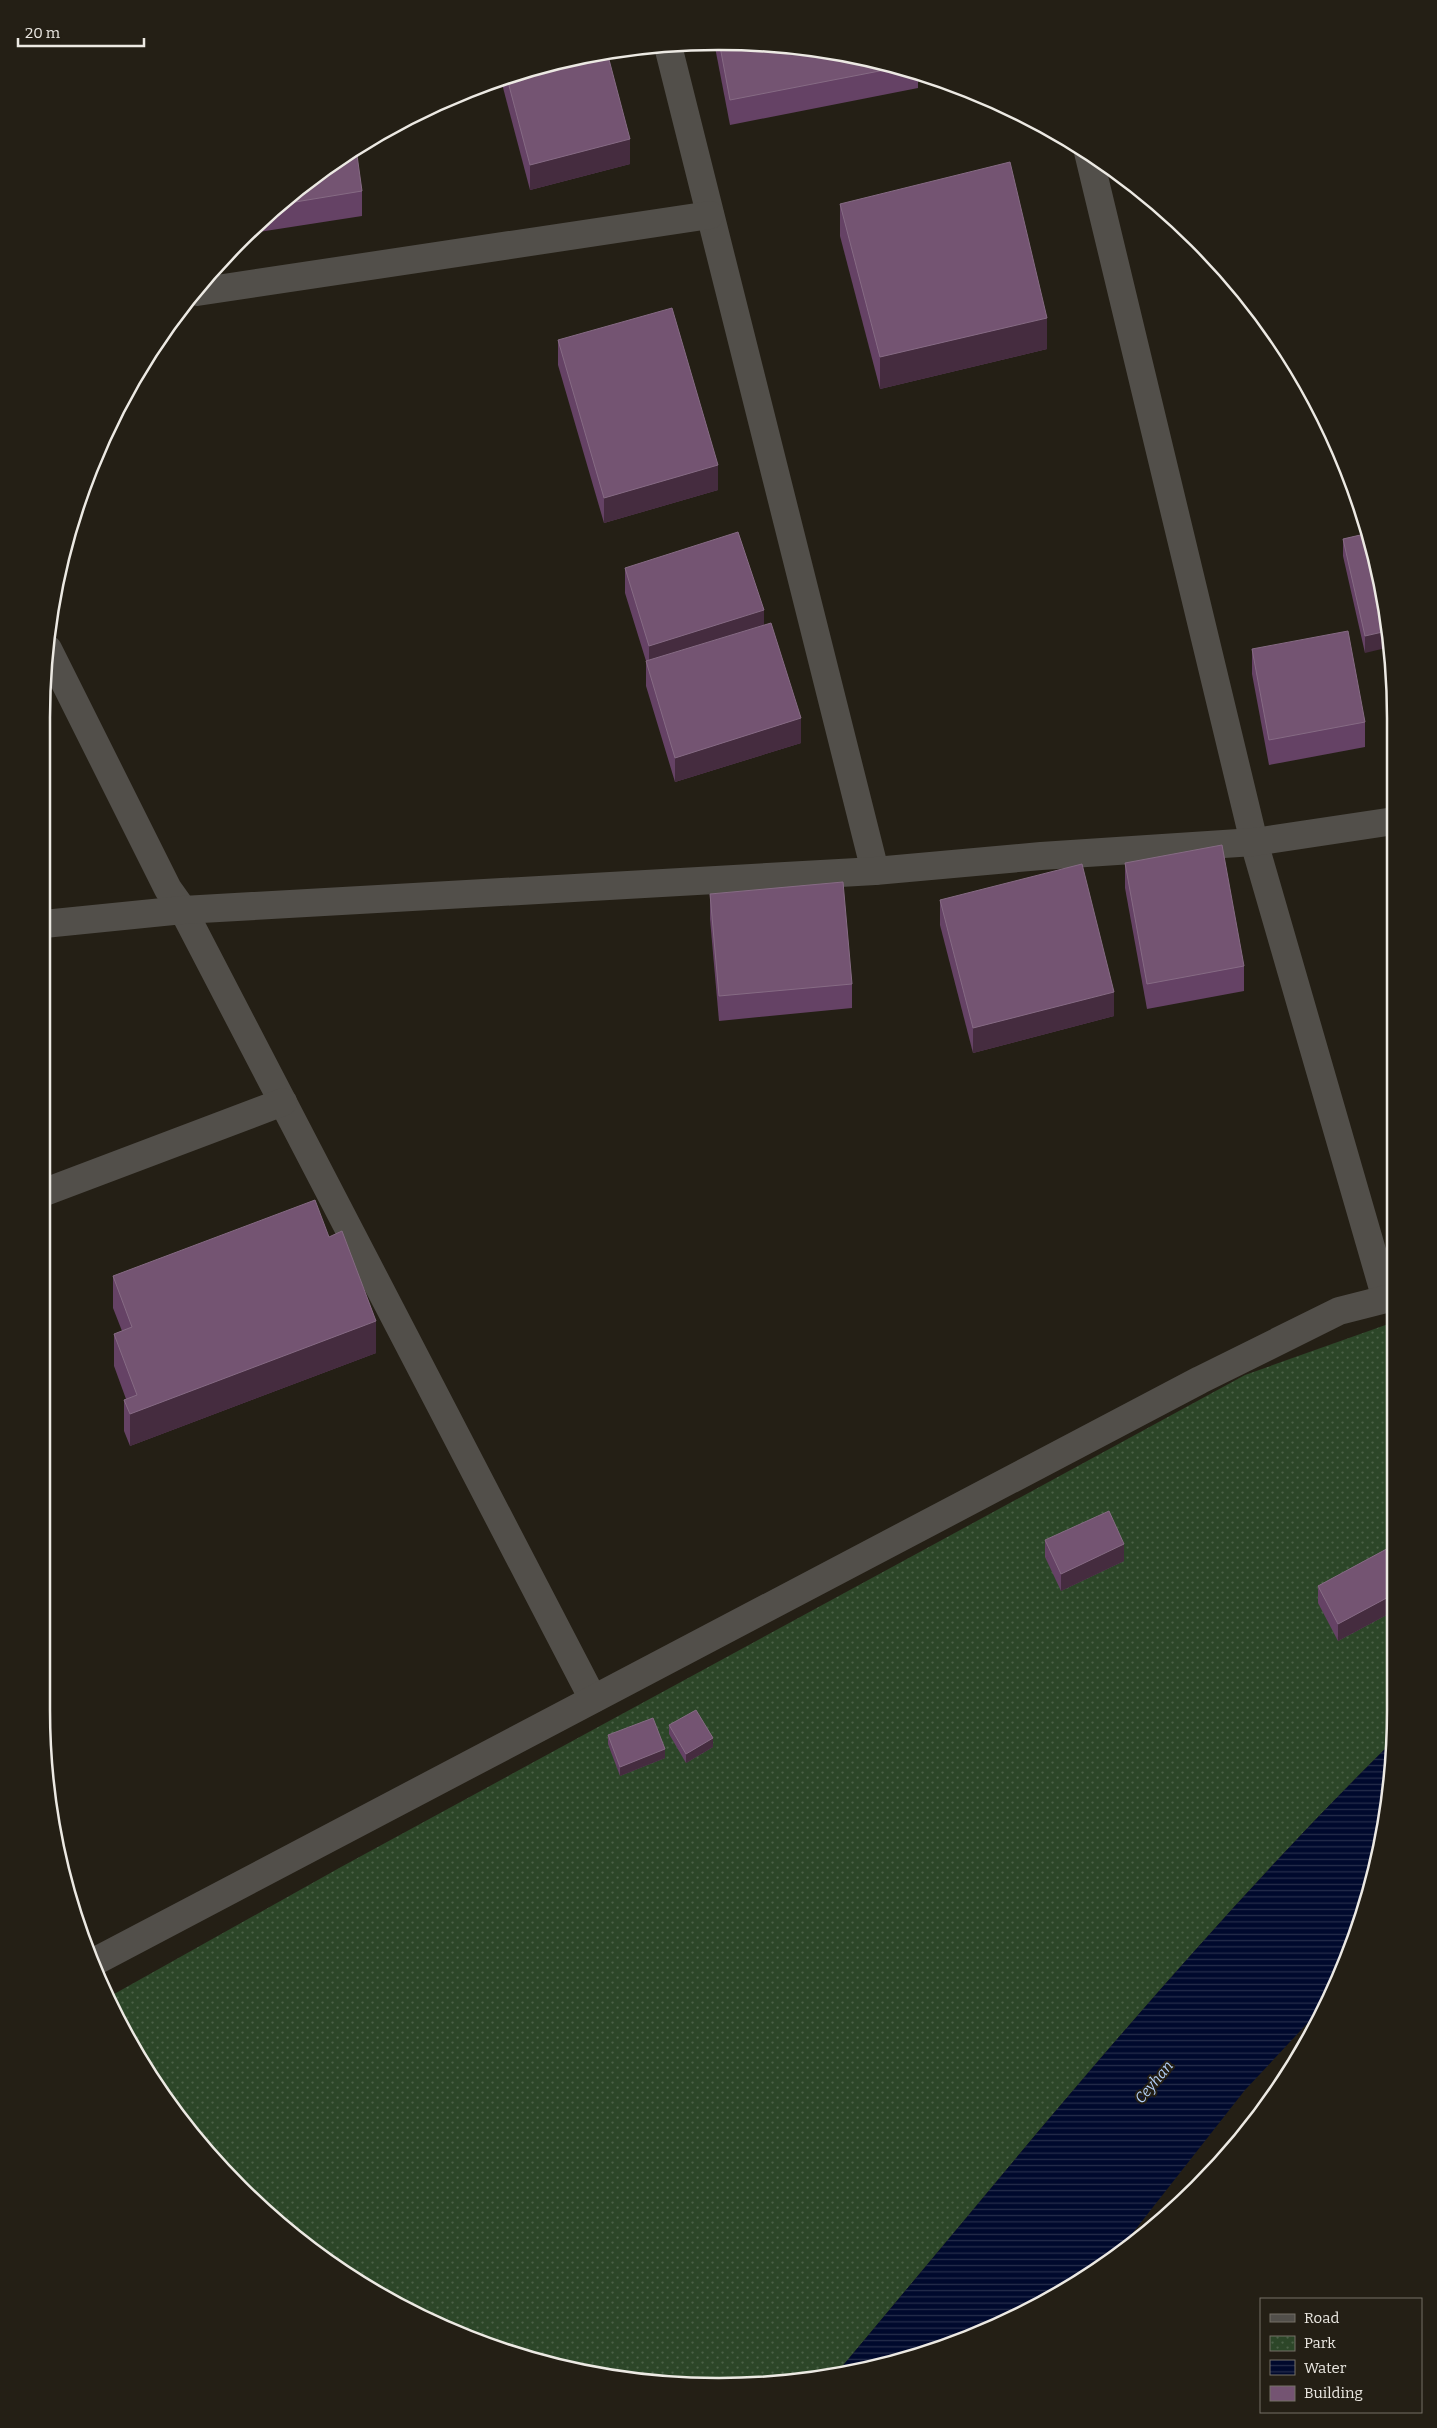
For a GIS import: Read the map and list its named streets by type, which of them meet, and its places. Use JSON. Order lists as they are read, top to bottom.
{
  "water": ["Ceyhan"],
  "legend": [
    "Road",
    "Park",
    "Water",
    "Building"
  ],
  "scale_bar": "20 m"
}
